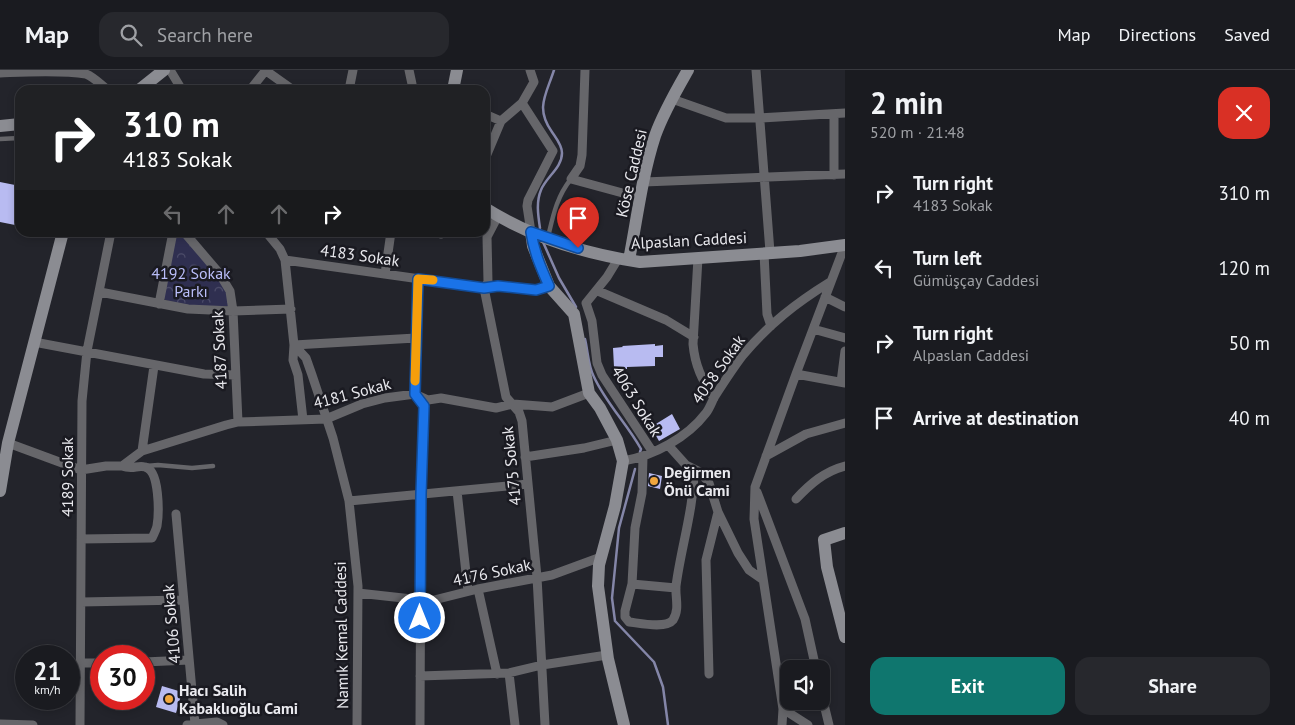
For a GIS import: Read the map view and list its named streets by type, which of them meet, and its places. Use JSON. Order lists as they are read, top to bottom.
{
  "streets": {
    "street": [
      "Köse Caddesi",
      "Alpaslan Caddesi",
      "4183 Sokak",
      "4187 Sokak",
      "4058 Sokak",
      "4181 Sokak",
      "4063 Sokak",
      "4175 Sokak",
      "4189 Sokak",
      "4176 Sokak",
      "4106 Sokak",
      "Namık Kemal Caddesi"
    ]
  },
  "crossings": [
    ["Köse Caddesi", "Alpaslan Caddesi"],
    ["Köse Caddesi", "4063 Sokak"],
    ["Alpaslan Caddesi", "4063 Sokak"],
    ["Alpaslan Caddesi", "4175 Sokak"],
    ["4183 Sokak", "4175 Sokak"],
    ["4187 Sokak", "4181 Sokak"],
    ["4058 Sokak", "4063 Sokak"],
    ["4181 Sokak", "4175 Sokak"],
    ["4181 Sokak", "Namık Kemal Caddesi"],
    ["4175 Sokak", "4176 Sokak"],
    ["4176 Sokak", "Namık Kemal Caddesi"]
  ],
  "parks": ["4192 Sokak Parkı"],
  "places": ["Değirmen Önü Cami", "Hacı Salih Kabaklıoğlu Cami"],
  "page": {
    "header": "Map",
    "search": "Search here",
    "nav": ["Map", "Directions", "Saved"],
    "heading": ["2 min", "520 m · 21:48"],
    "turn": ["310 m", "4183 Sokak"],
    "list": [
      {
        "name": "Turn right",
        "note": "4183 Sokak",
        "value": "310 m"
      },
      {
        "name": "Turn left",
        "note": "Gümüşçay Caddesi",
        "value": "120 m"
      },
      {
        "name": "Turn right",
        "note": "Alpaslan Caddesi",
        "value": "50 m"
      },
      {
        "name": "Arrive at destination",
        "value": "40 m"
      }
    ],
    "speed": "21 km/h",
    "limit": "30",
    "buttons": ["Exit", "Share"]
  }
}
